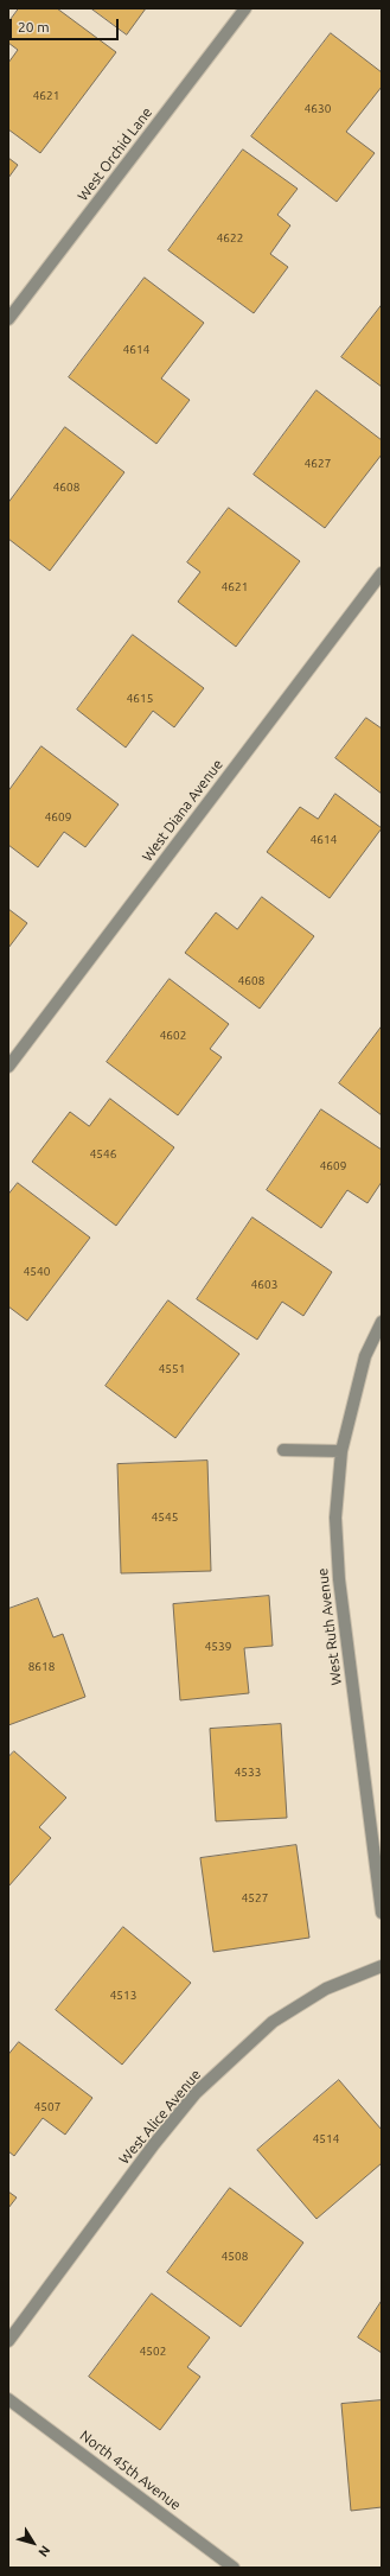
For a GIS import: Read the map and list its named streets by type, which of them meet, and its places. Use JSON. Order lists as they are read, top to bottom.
{
  "streets": {
    "street": [
      "West Orchid Lane",
      "West Diana Avenue",
      "West Ruth Avenue",
      "West Alice Avenue",
      "North 45th Avenue"
    ]
  },
  "house_numbers": [
    "4621",
    "4630",
    "4622",
    "4614",
    "4627",
    "4608",
    "4621",
    "4615",
    "4609",
    "4614",
    "4608",
    "4602",
    "4546",
    "4609",
    "4540",
    "4603",
    "4551",
    "4545",
    "4539",
    "8618",
    "4533",
    "4527",
    "4513",
    "4507",
    "4514",
    "4508",
    "4502"
  ],
  "scale_bar": "20 m",
  "north": "bottom right"
}
